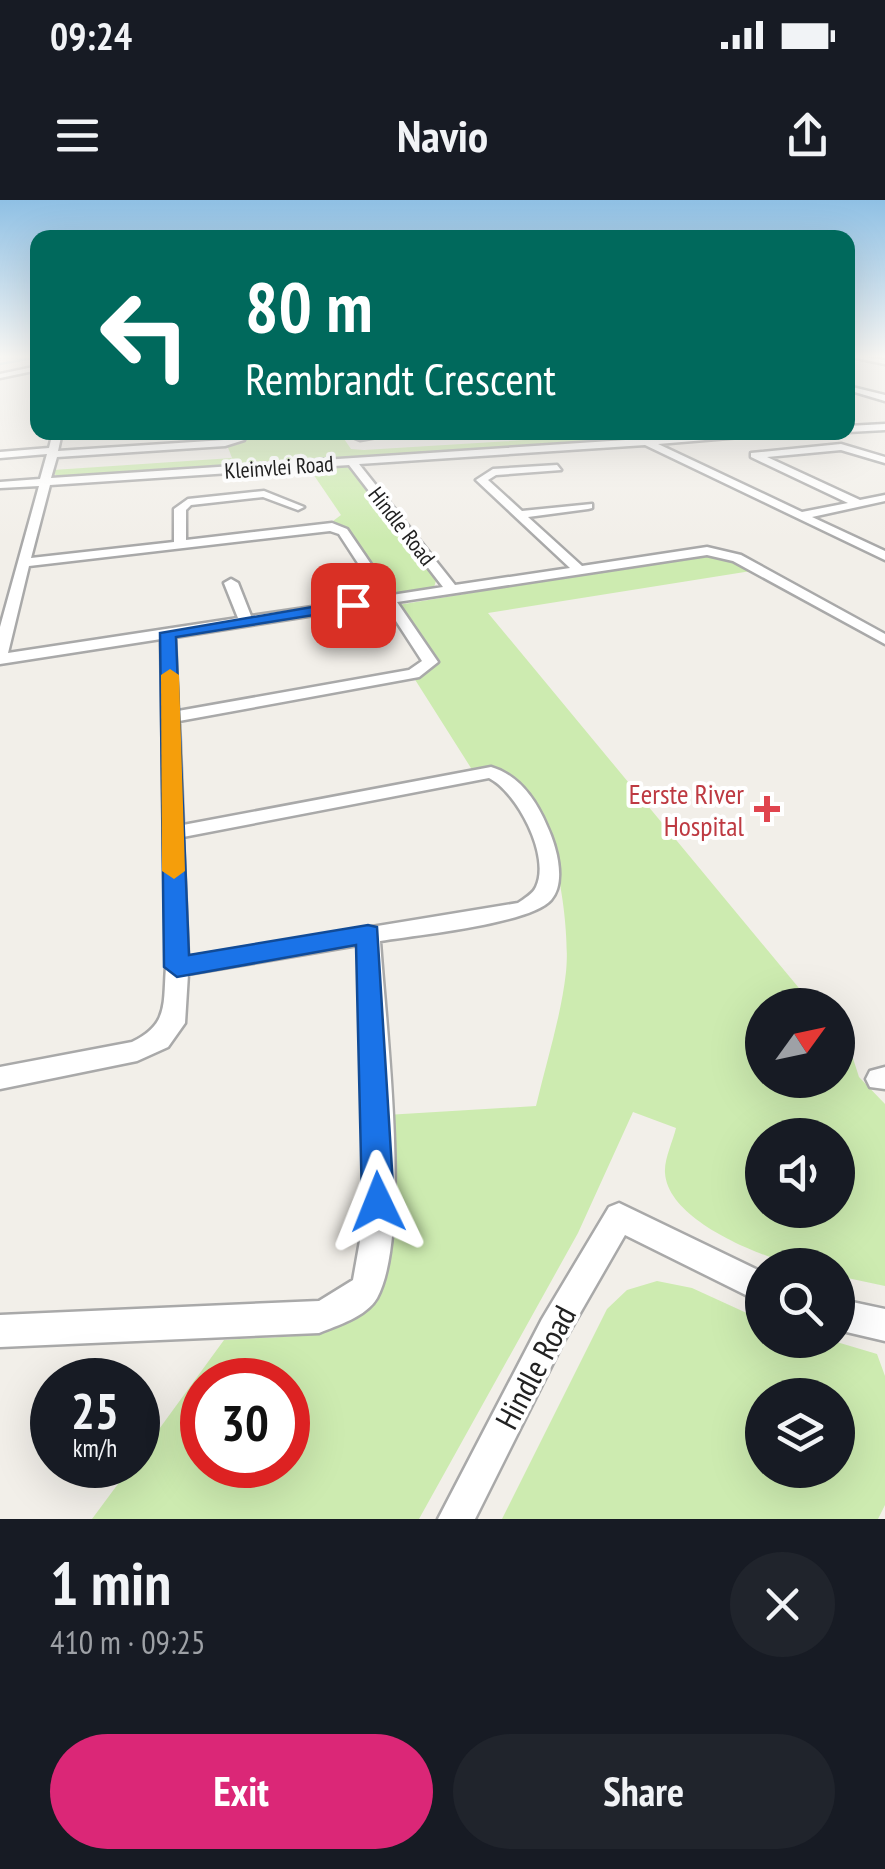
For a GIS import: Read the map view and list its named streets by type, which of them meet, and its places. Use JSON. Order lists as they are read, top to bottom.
{
  "streets": {
    "street": ["Kleinvlei Road", "Hindle Road"]
  },
  "crossings": [
    ["Kleinvlei Road", "Hindle Road"]
  ],
  "places": {
    "health": ["Eerste River Hospital"]
  },
  "north": "top right",
  "page": {
    "status": "09:24",
    "header": "Navio",
    "turn": ["80 m", "Rembrandt Crescent"],
    "speed": "25 km/h",
    "limit": "30",
    "heading": ["1 min", "410 m · 09:25"],
    "buttons": ["Exit", "Share"]
  }
}
